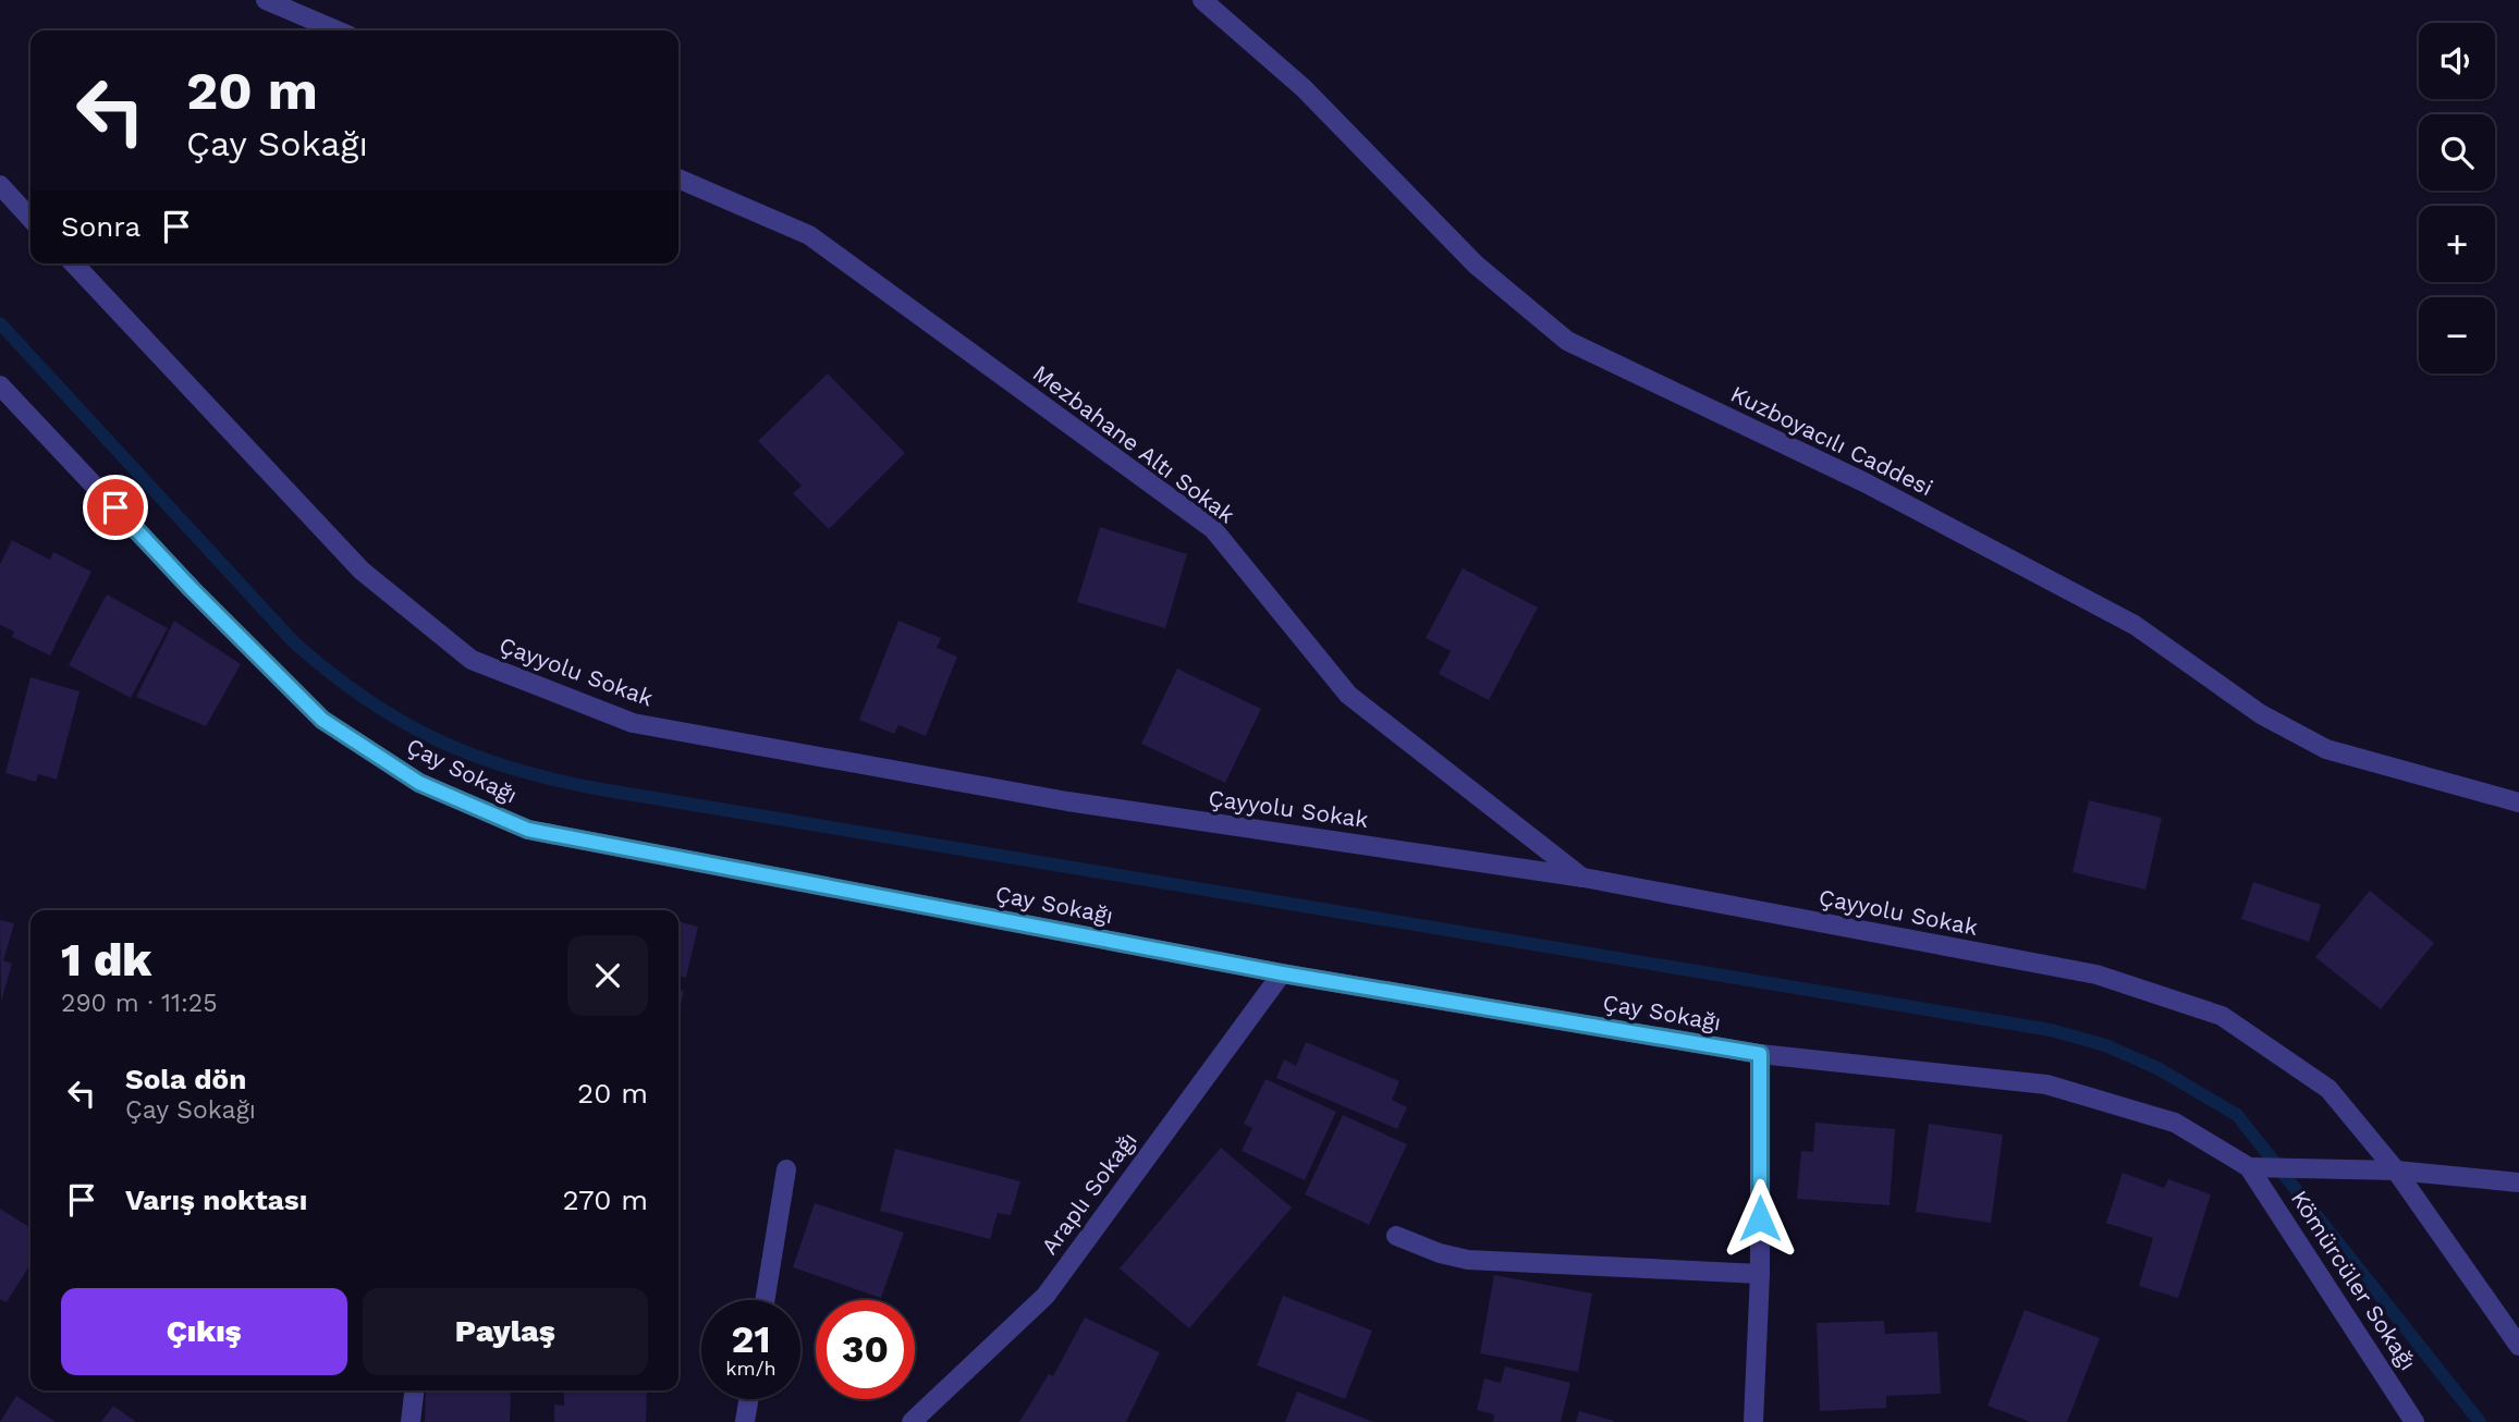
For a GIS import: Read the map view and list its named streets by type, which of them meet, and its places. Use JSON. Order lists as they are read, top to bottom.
{
  "streets": {
    "street": [
      "Kuzboyacılı Caddesi",
      "Mezbahane Altı Sokak",
      "Çayyolu Sokak",
      "Çay Sokağı",
      "Araplı Sokağı",
      "Kömürcüler Sokağı"
    ]
  },
  "crossings": [
    ["Mezbahane Altı Sokak", "Çayyolu Sokak"],
    ["Çay Sokağı", "Araplı Sokağı"],
    ["Çay Sokağı", "Kömürcüler Sokağı"]
  ],
  "page": {
    "map_buttons": ["+", "−"],
    "turn": ["20 m", "Çay Sokağı"],
    "then": "Sonra",
    "heading": ["1 dk", "290 m · 11:25"],
    "list": [
      {
        "name": "Sola dön",
        "note": "Çay Sokağı",
        "value": "20 m"
      },
      {
        "name": "Varış noktası",
        "value": "270 m"
      }
    ],
    "buttons": ["Çıkış", "Paylaş"],
    "speed": "21 km/h",
    "limit": "30"
  }
}
